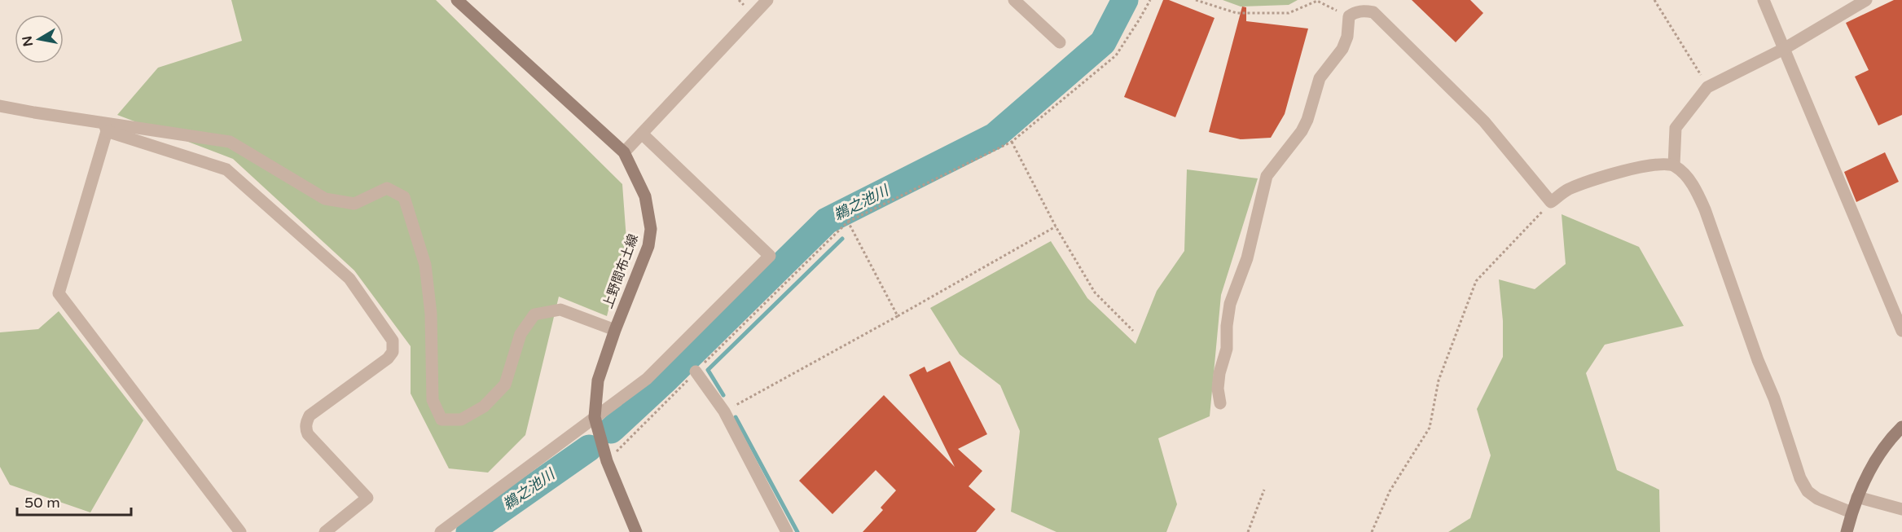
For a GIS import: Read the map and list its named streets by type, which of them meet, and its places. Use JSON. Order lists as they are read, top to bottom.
{
  "streets": {
    "main road": ["上野間布土線"]
  },
  "water": ["鵜之池川"],
  "scale_bar": "50 m",
  "north": "left"
}
